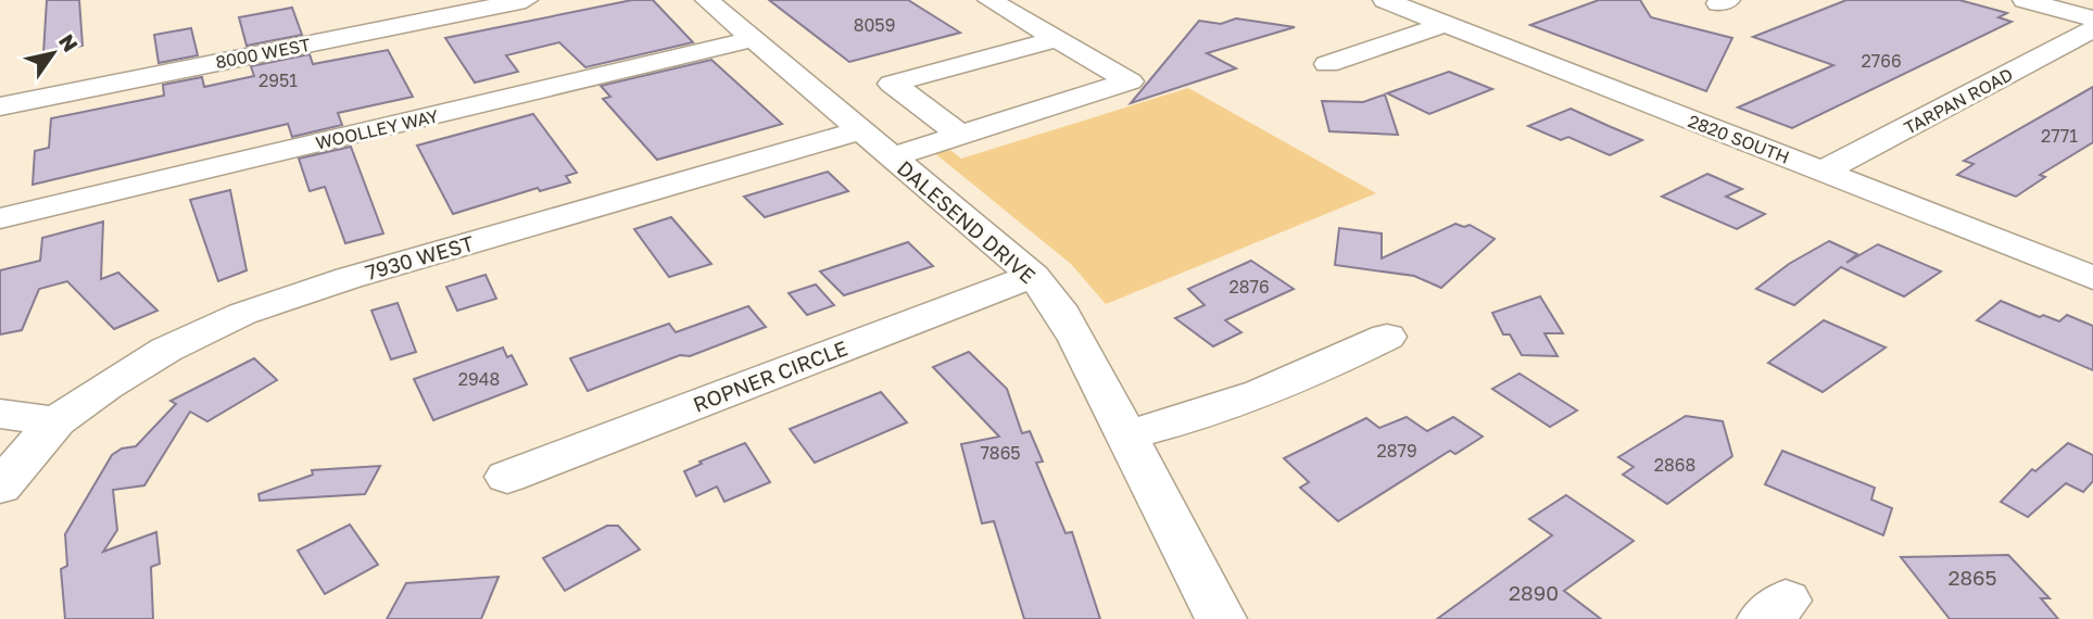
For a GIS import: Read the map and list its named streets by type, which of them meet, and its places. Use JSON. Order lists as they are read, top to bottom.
{
  "streets": {
    "street": [
      "8000 WEST",
      "TARPAN ROAD",
      "WOOLLEY WAY",
      "2820 SOUTH",
      "DALESEND DRIVE",
      "7930 WEST",
      "ROPNER CIRCLE"
    ]
  },
  "crossings": [
    ["TARPAN ROAD", "2820 SOUTH"],
    ["WOOLLEY WAY", "DALESEND DRIVE"],
    ["DALESEND DRIVE", "7930 WEST"],
    ["DALESEND DRIVE", "ROPNER CIRCLE"]
  ],
  "house_numbers": [
    "8059",
    "2766",
    "2951",
    "2771",
    "2876",
    "2948",
    "2879",
    "7865",
    "2868",
    "2865",
    "2890"
  ],
  "north": "top right"
}
